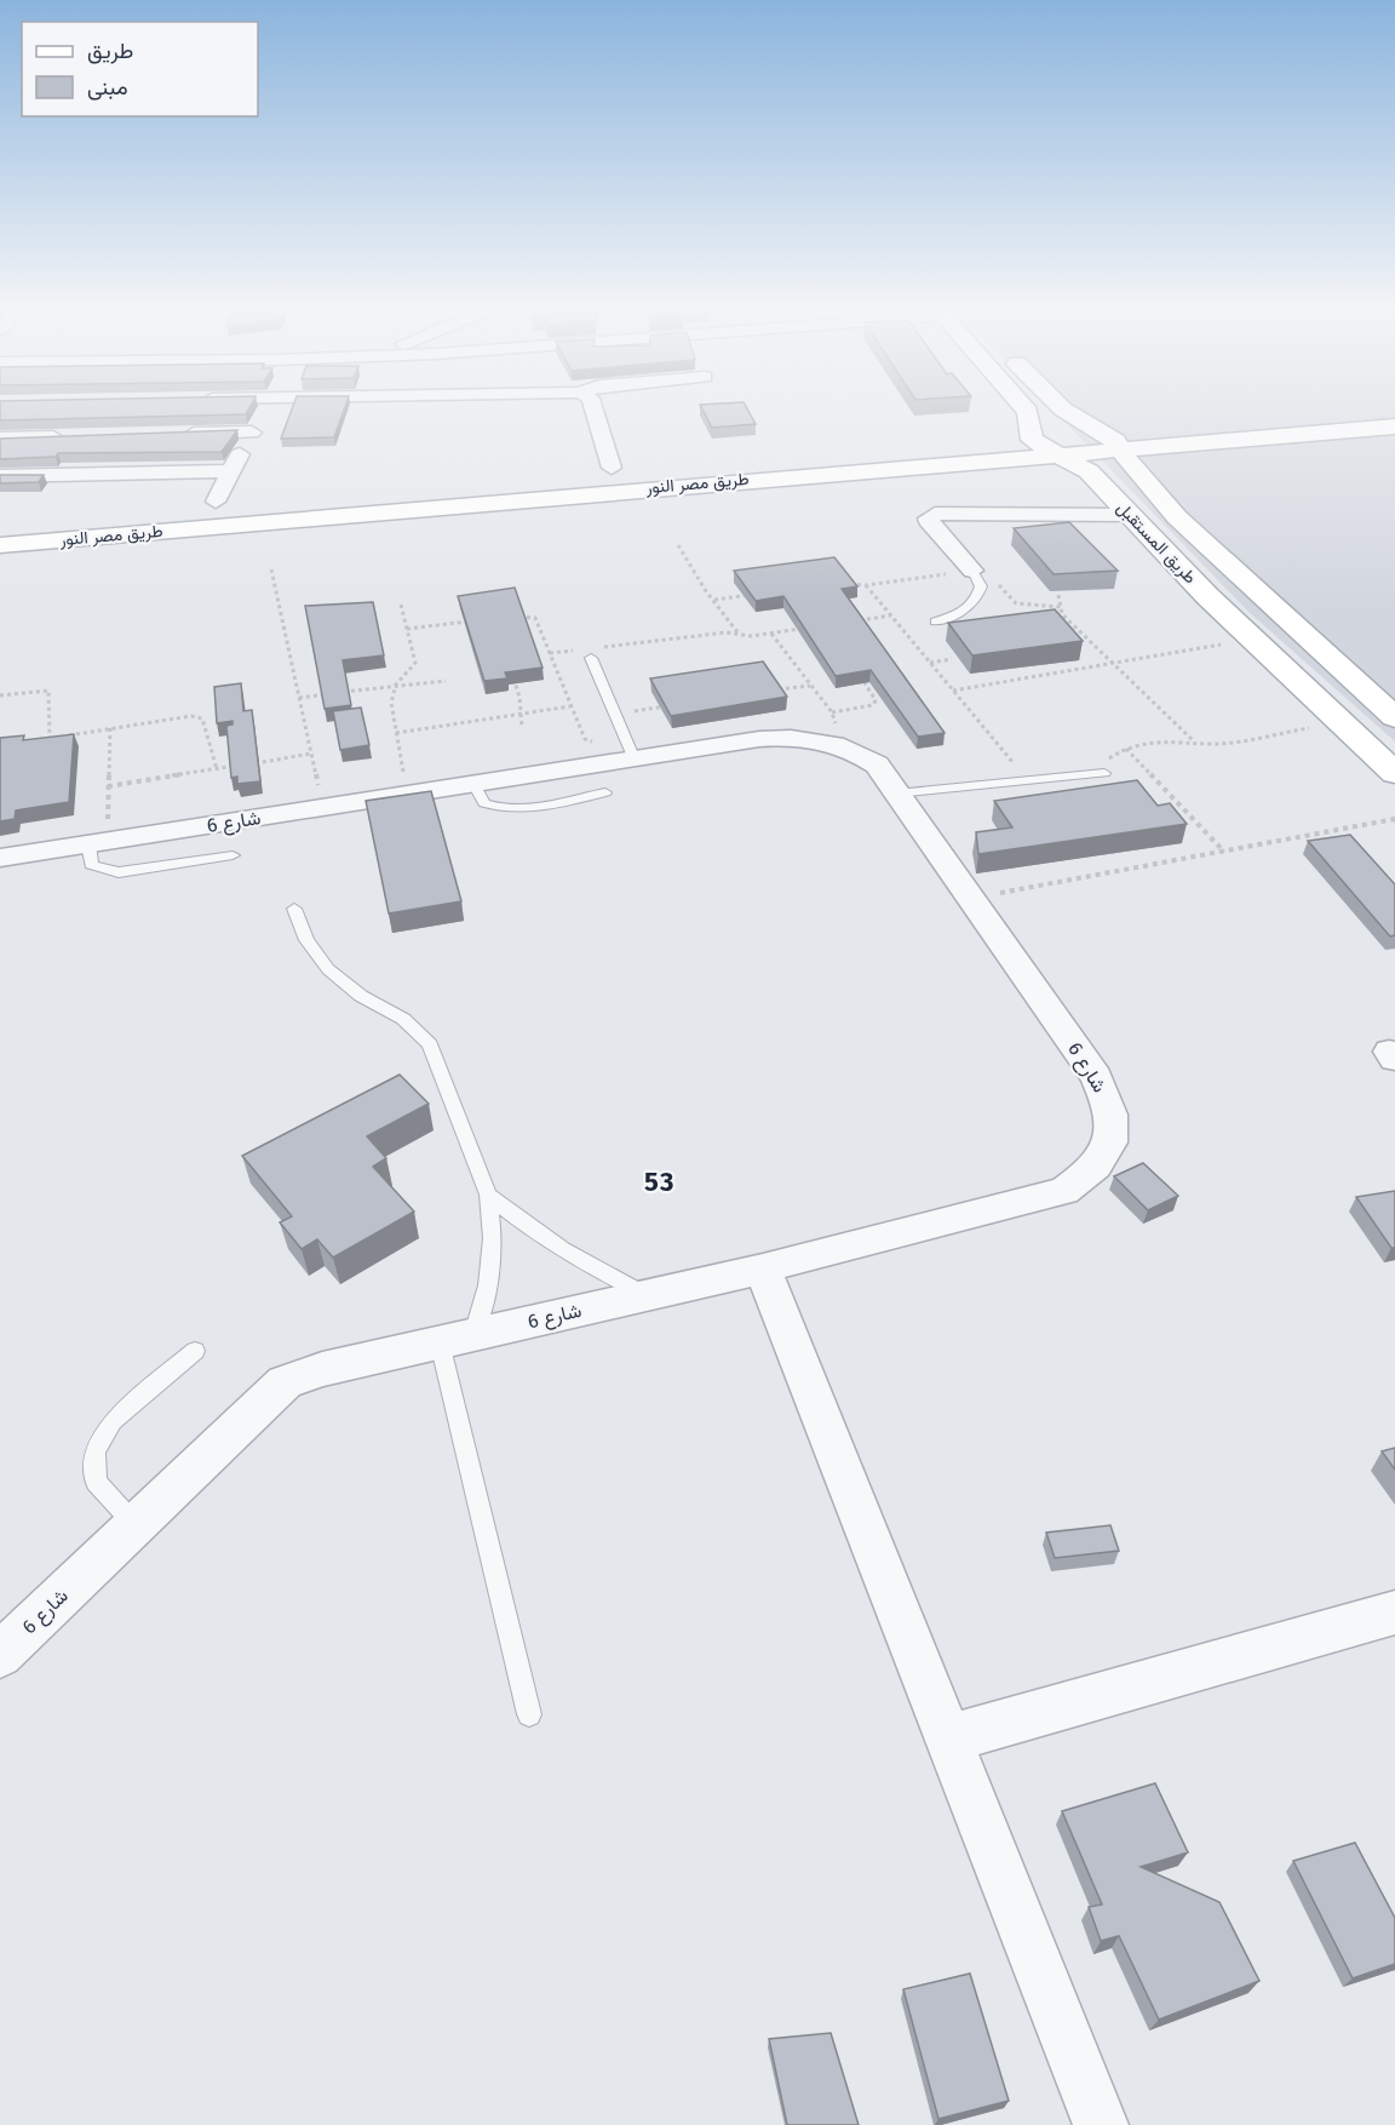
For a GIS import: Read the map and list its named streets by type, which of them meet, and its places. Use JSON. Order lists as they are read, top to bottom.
{
  "streets": {
    "street": ["طريق مصر النور", "طريق المستقبل", "شارع 6"]
  },
  "crossings": [
    ["طريق مصر النور", "طريق المستقبل"]
  ],
  "districts": ["53"],
  "legend": ["طريق", "مبنى"]
}
